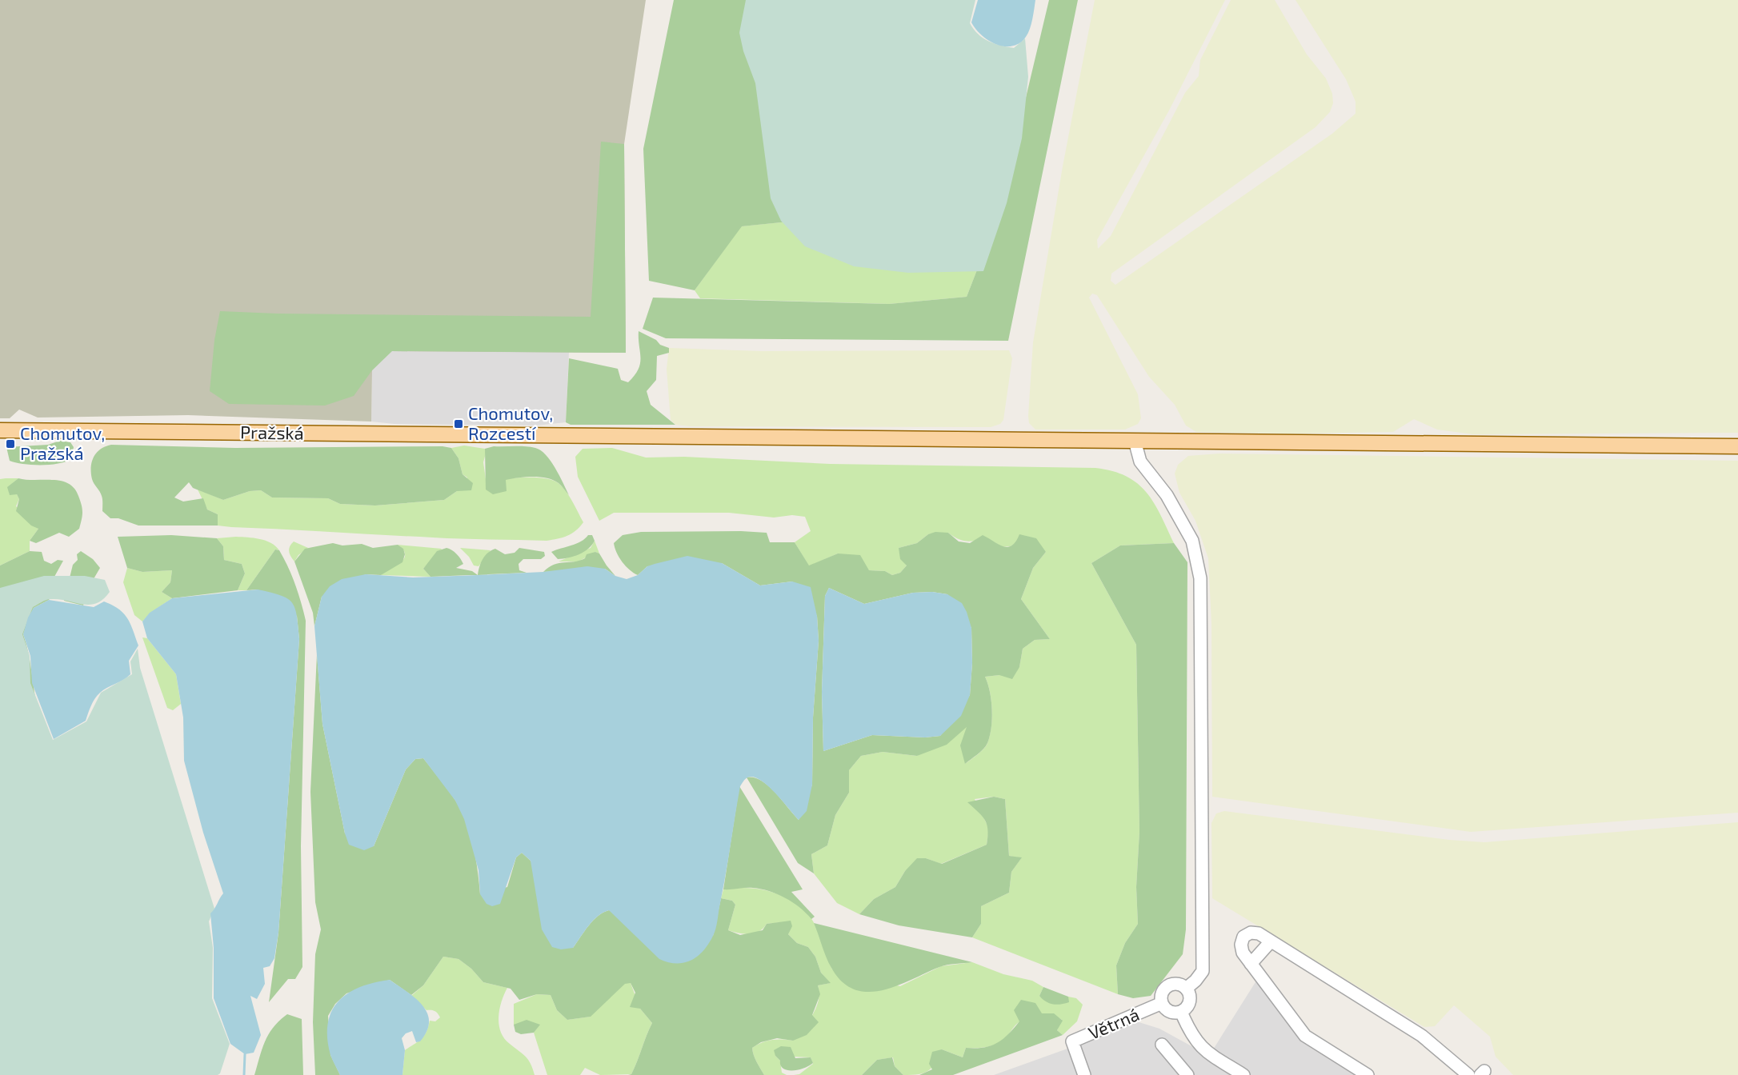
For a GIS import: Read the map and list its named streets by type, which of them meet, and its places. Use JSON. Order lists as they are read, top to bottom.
{
  "streets": {
    "main road": ["Pražská"],
    "street": ["Větrná"]
  },
  "places": {
    "transit": ["Chomutov, Rozcestí", "Chomutov, Pražská"]
  }
}
